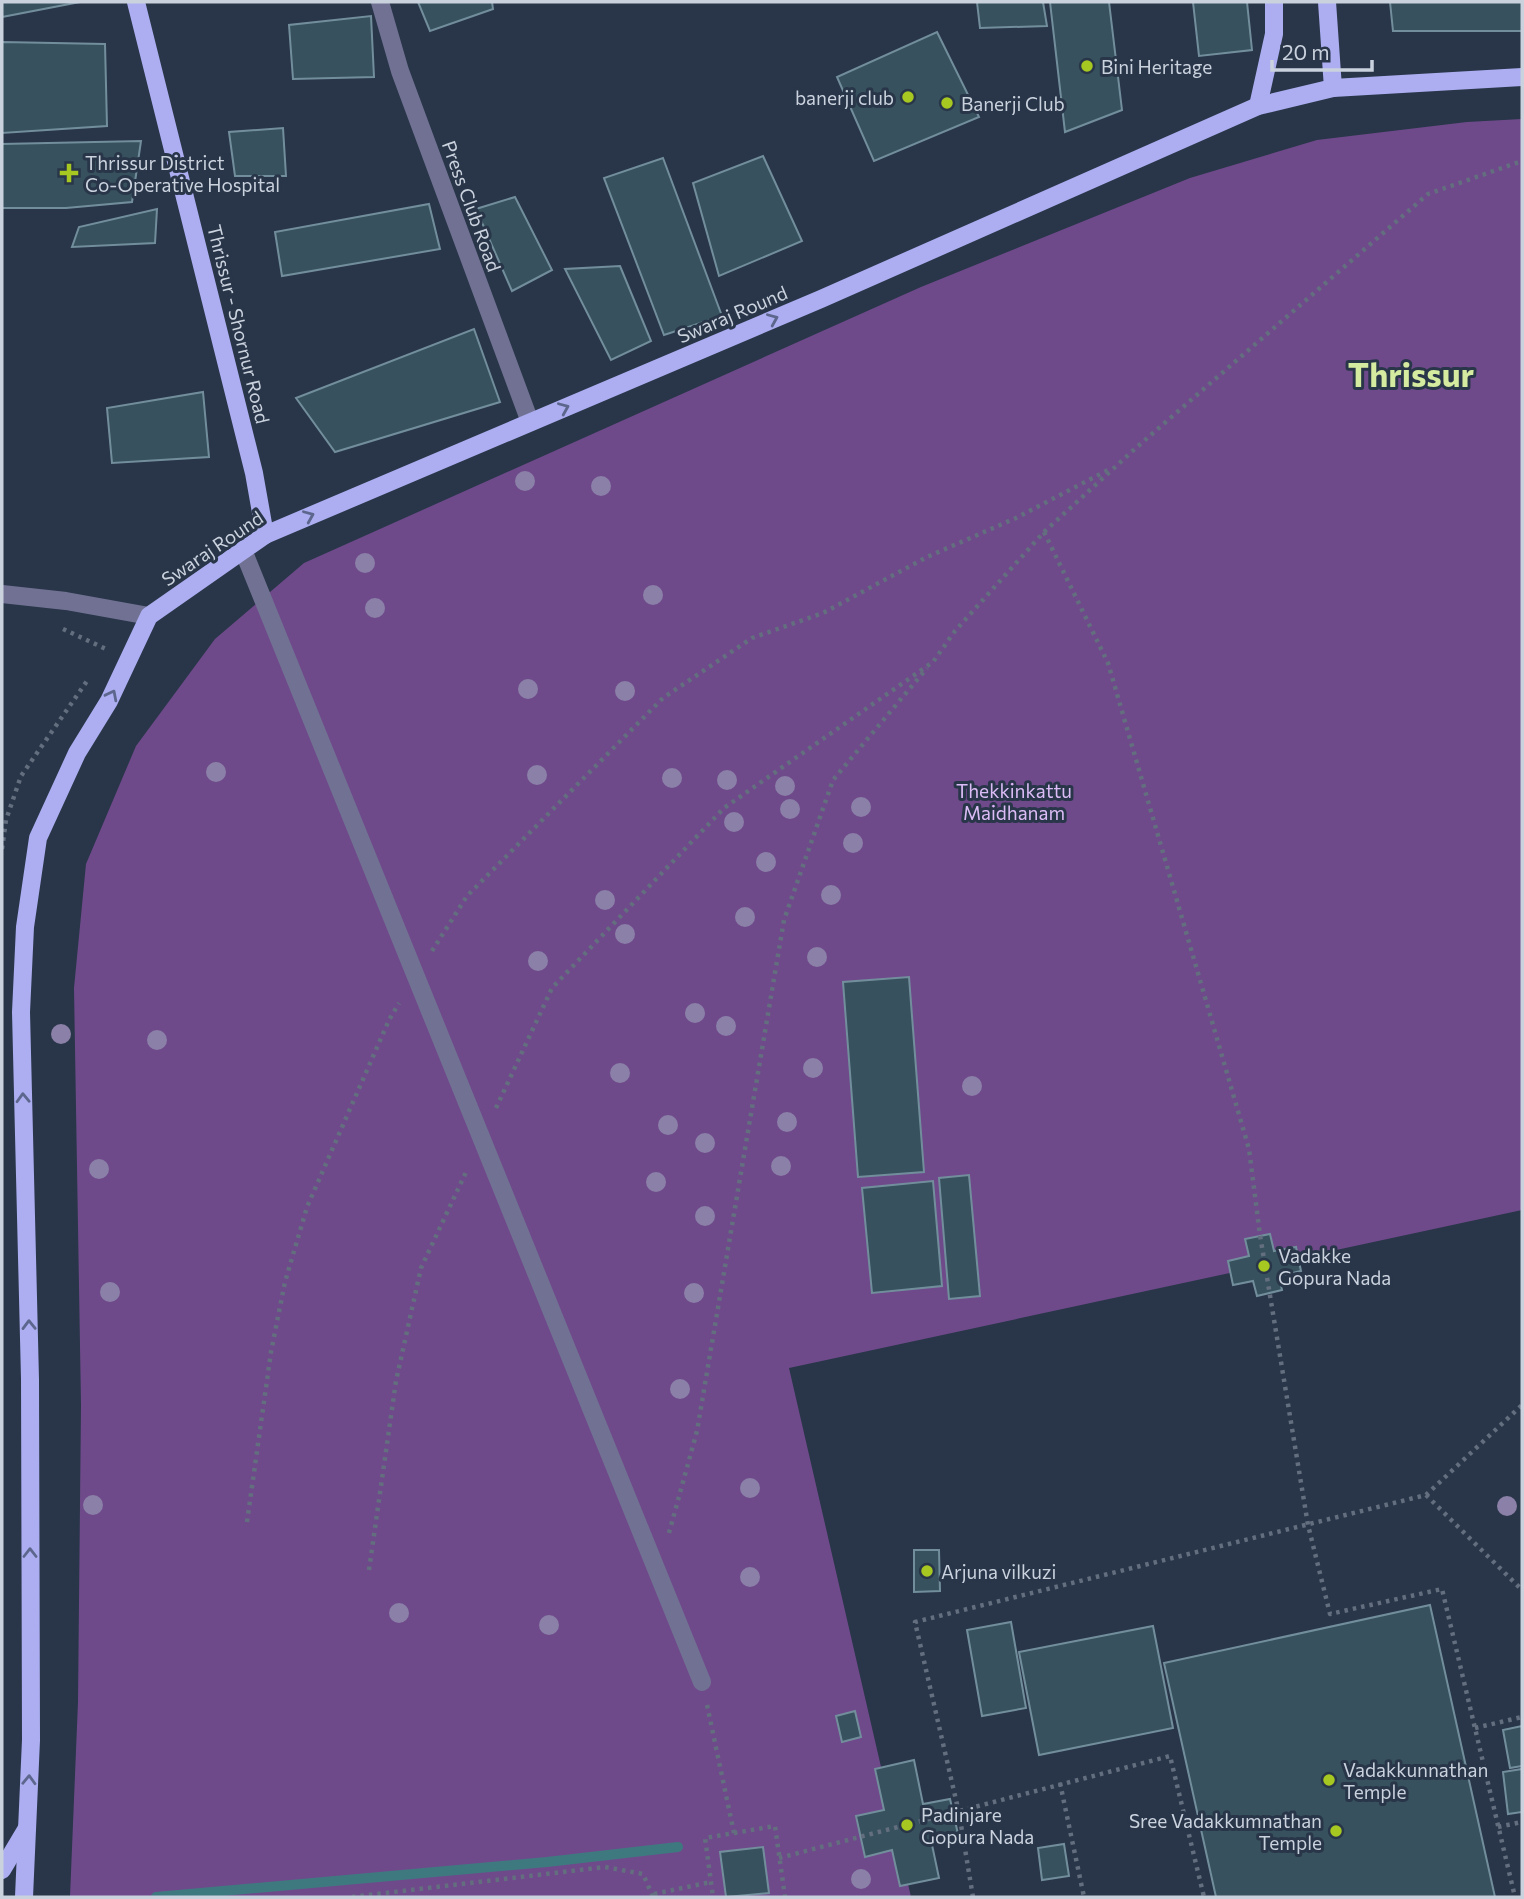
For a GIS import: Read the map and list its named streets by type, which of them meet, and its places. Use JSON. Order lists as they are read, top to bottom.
{
  "streets": {
    "main road": ["Swaraj Round", "Thrissur - Shornur Road"],
    "street": ["Press Club Road"]
  },
  "crossings": [
    ["Press Club Road", "Swaraj Round"],
    ["Swaraj Round", "Thrissur - Shornur Road"]
  ],
  "one_way": ["Swaraj Round"],
  "districts": ["Thrissur"],
  "parks": ["Thekkinkattu Maidhanam"],
  "places": {
    "other": [
      "Bini Heritage",
      "banerji club",
      "Banerji Club",
      "Vadakke Gopura Nada",
      "Arjuna vilkuzi",
      "Vadakkunnathan Temple",
      "Padinjare Gopura Nada",
      "Sree Vadakkumnathan Temple"
    ],
    "health": ["Thrissur District Co-Operative Hospital"]
  },
  "scale_bar": "20 m"
}
